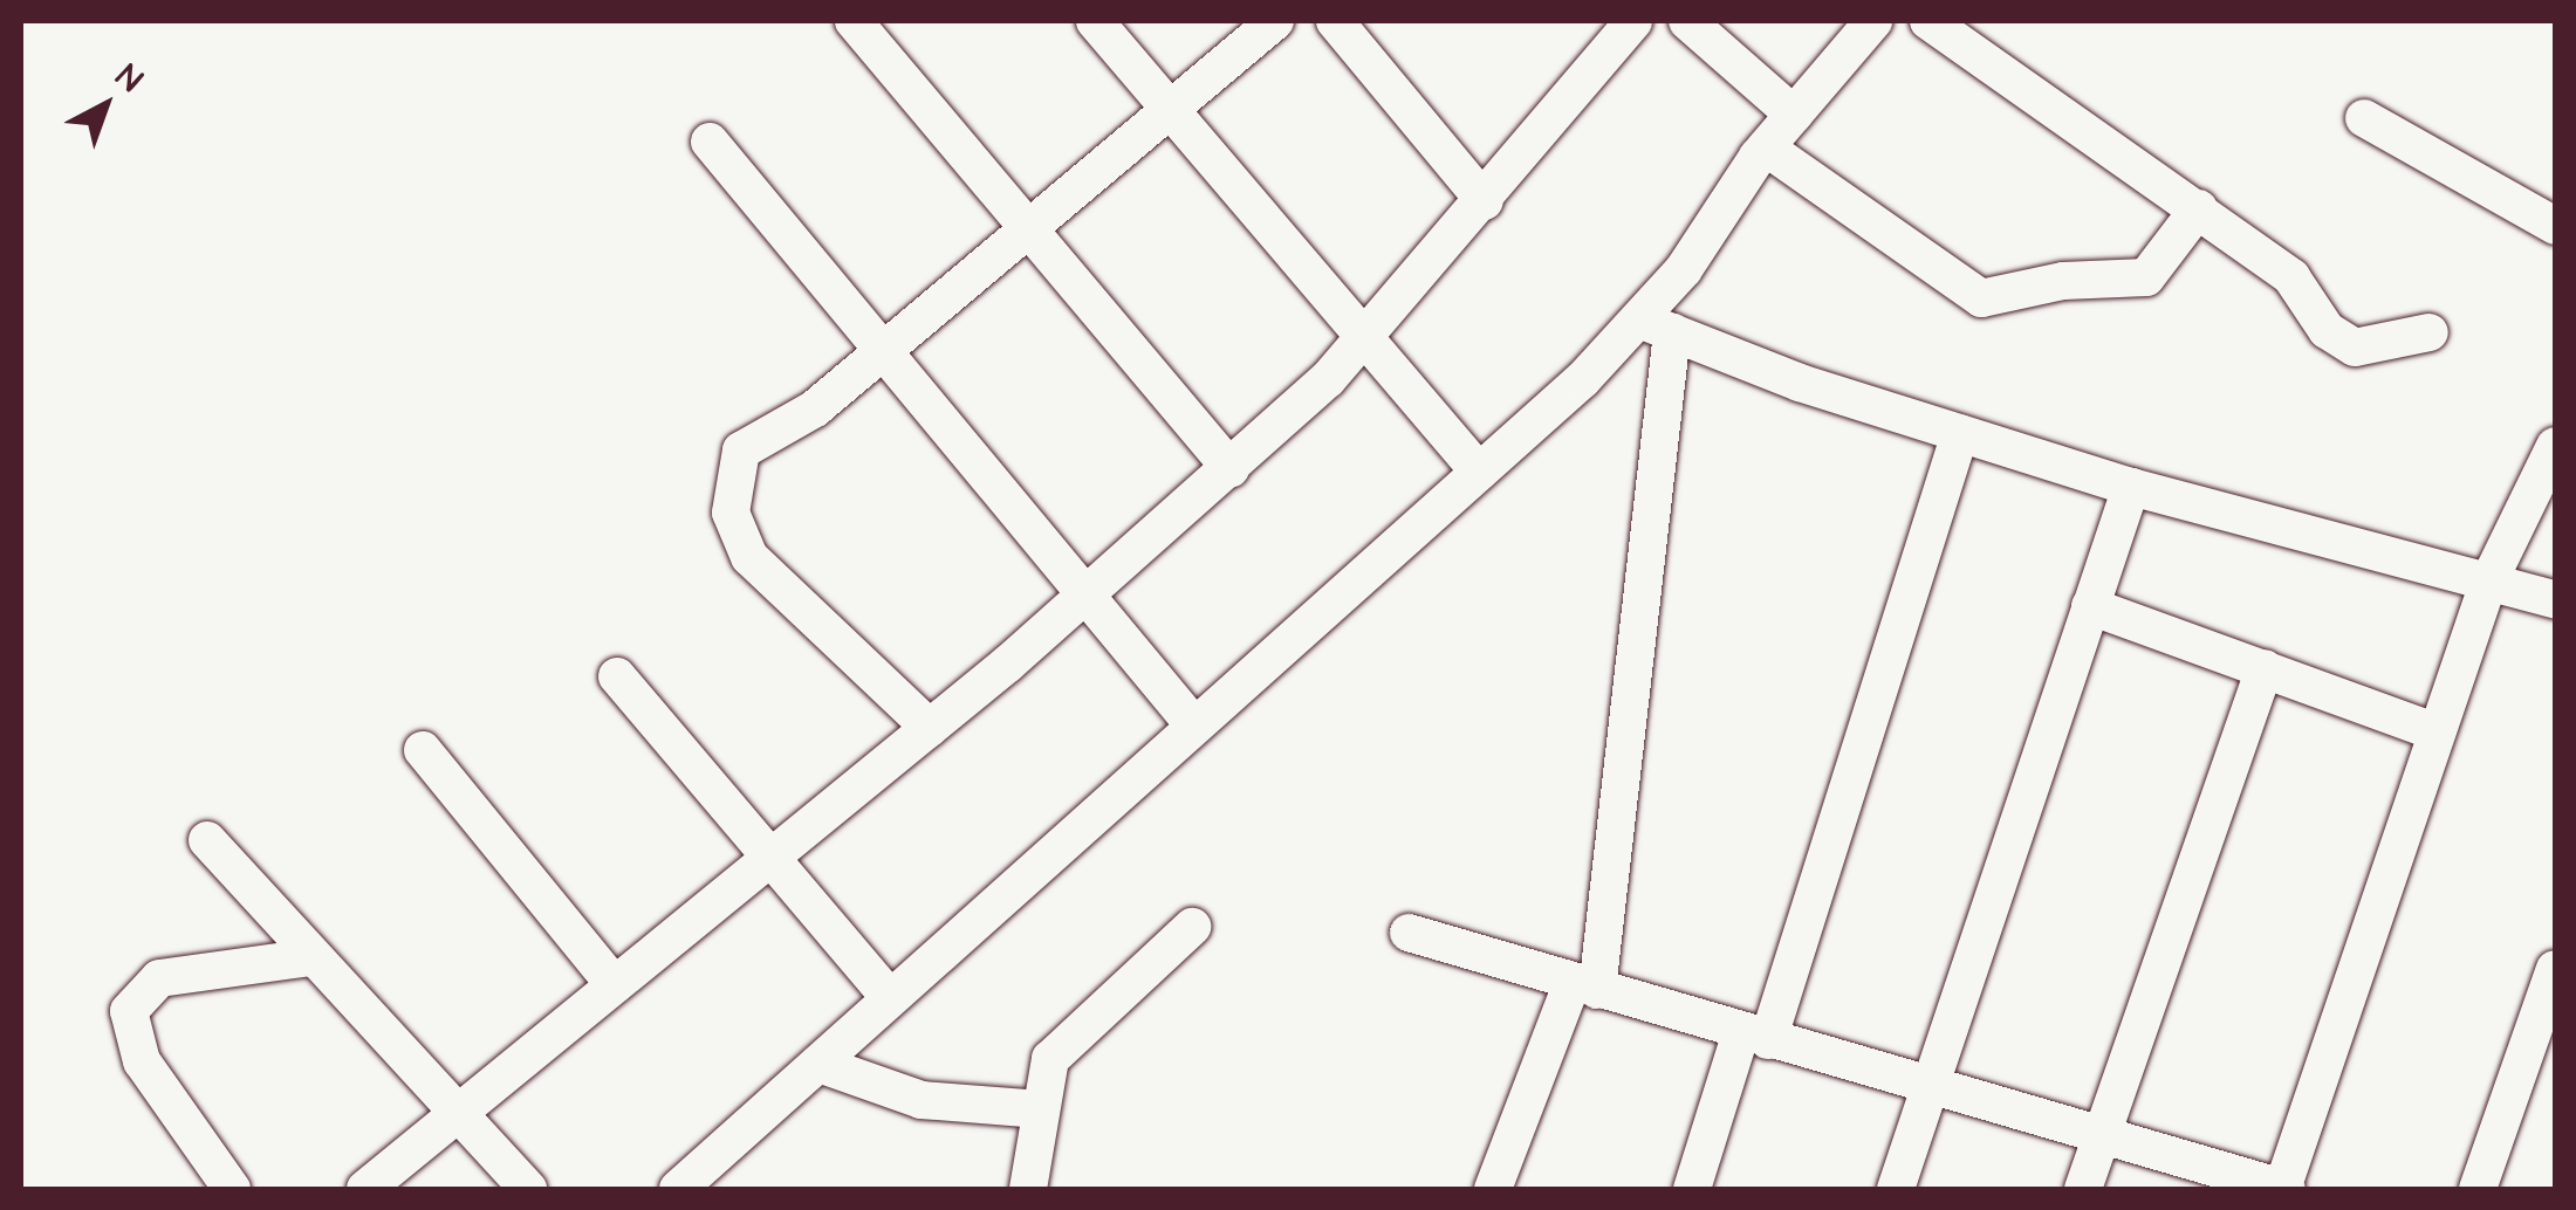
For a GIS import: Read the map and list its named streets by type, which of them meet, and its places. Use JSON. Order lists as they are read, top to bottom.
{
  "north": "top right"
}
